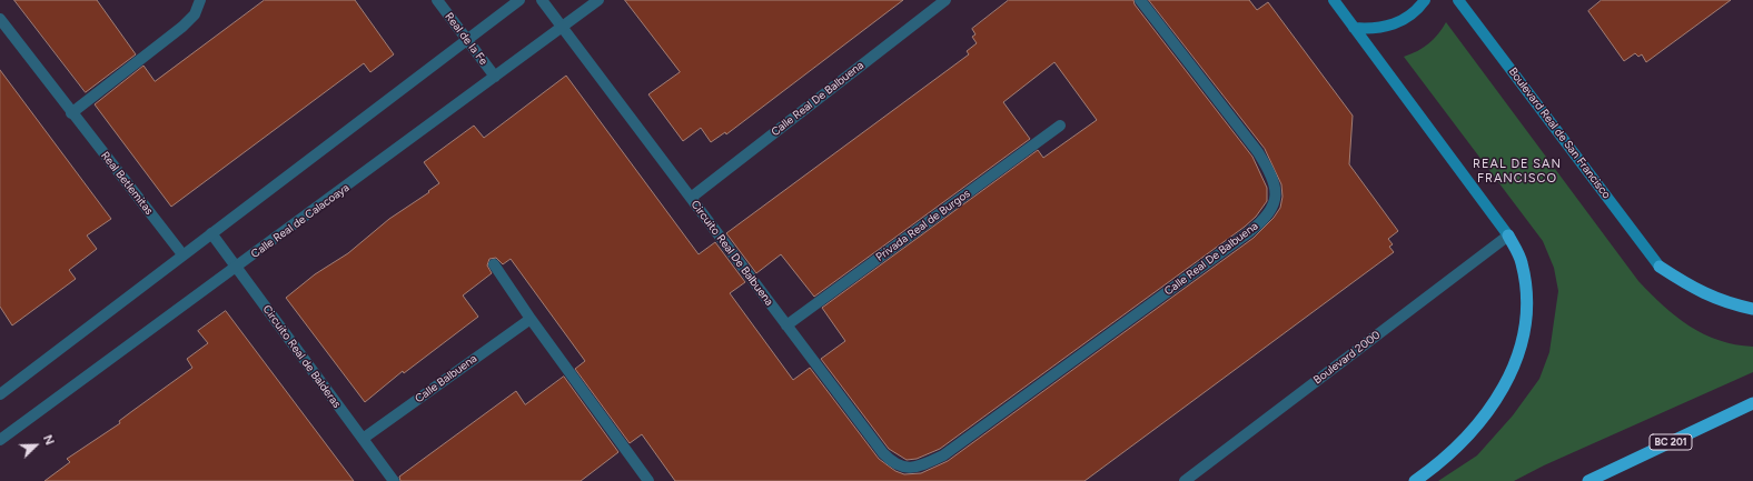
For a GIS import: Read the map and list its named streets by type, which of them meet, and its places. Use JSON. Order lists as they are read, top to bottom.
{
  "streets": {
    "highway": ["BC 201"],
    "main road": ["Boulevard Real de San Francisco"],
    "street": [
      "Real de la Fe",
      "Calle Real De Balbuena",
      "Real Betlemitas",
      "Calle Real de Calacoaya",
      "Privada Real de Burgos",
      "Circuito Real De Balbuena",
      "Circuito Real de Balderas",
      "Boulevard 2000",
      "Calle Balbuena"
    ]
  },
  "crossings": [
    ["Real de la Fe", "Calle Real de Calacoaya"],
    ["Calle Real De Balbuena", "Circuito Real De Balbuena"],
    ["Calle Real de Calacoaya", "Circuito Real De Balbuena"],
    ["Calle Real de Calacoaya", "Circuito Real de Balderas"],
    ["Privada Real de Burgos", "Circuito Real De Balbuena"],
    ["Circuito Real de Balderas", "Calle Balbuena"]
  ],
  "districts": ["REAL DE SAN FRANCISCO"],
  "north": "top right"
}
